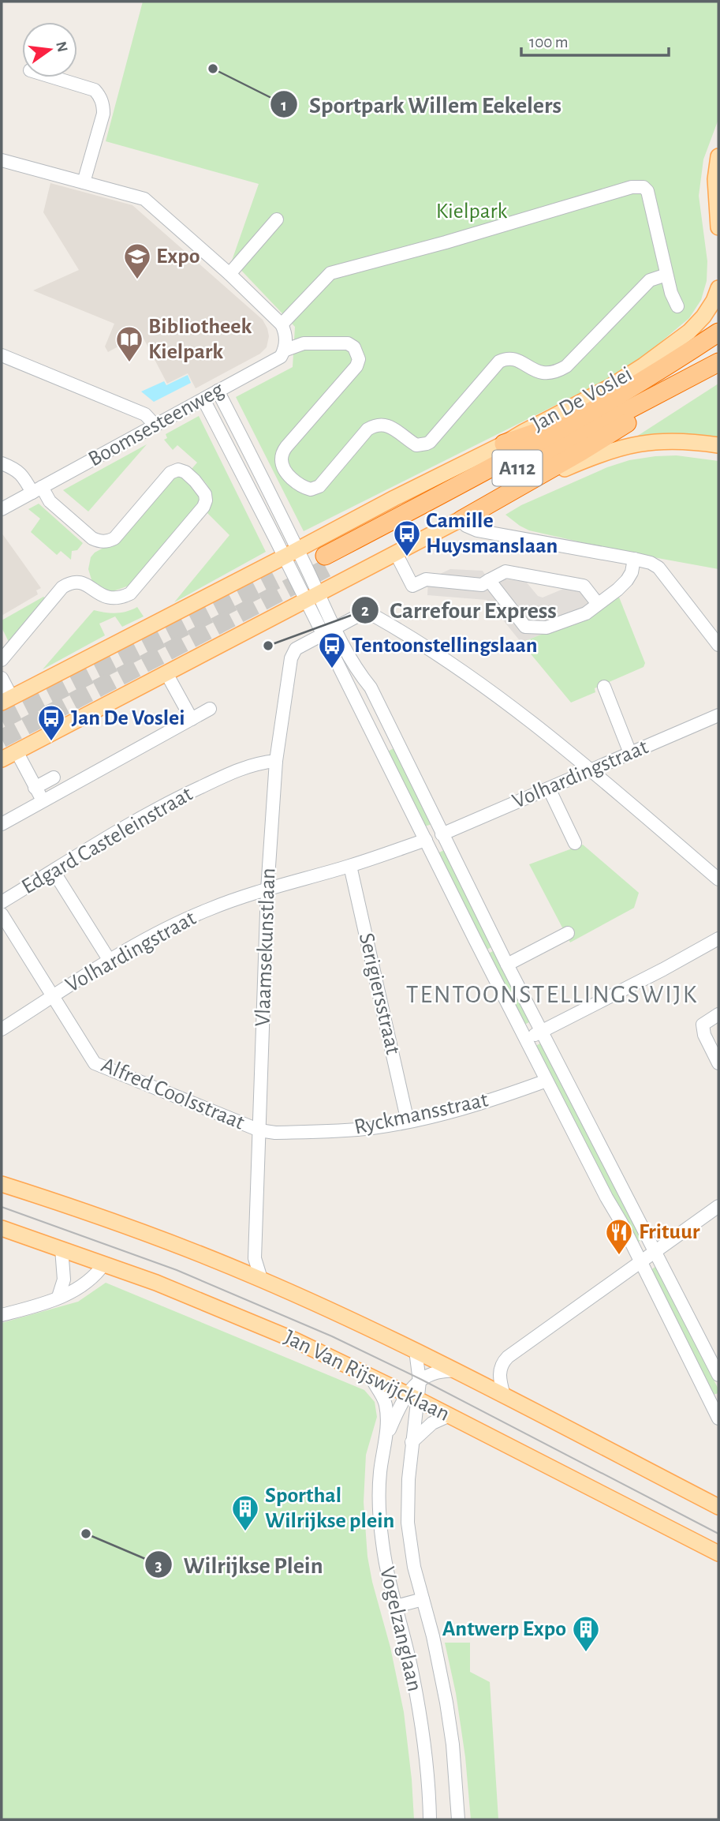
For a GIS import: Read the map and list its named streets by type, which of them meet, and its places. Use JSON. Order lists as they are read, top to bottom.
{
  "streets": {
    "highway": ["A112"],
    "main road": ["Jan De Voslei", "Jan Van Rijswijcklaan"],
    "street": [
      "Boomsesteenweg",
      "Volhardingstraat",
      "Edgard Casteleinstraat",
      "Vlaamsekunstlaan",
      "Serigiersstraat",
      "Alfred Coolsstraat",
      "Ryckmansstraat",
      "Vogelzanglaan"
    ]
  },
  "crossings": [
    ["Volhardingstraat", "Vlaamsekunstlaan"],
    ["Volhardingstraat", "Serigiersstraat"],
    ["Volhardingstraat", "Alfred Coolsstraat"],
    ["Edgard Casteleinstraat", "Vlaamsekunstlaan"],
    ["Vlaamsekunstlaan", "Alfred Coolsstraat"],
    ["Vlaamsekunstlaan", "Ryckmansstraat"],
    ["Vlaamsekunstlaan", "Jan Van Rijswijcklaan"],
    ["Serigiersstraat", "Ryckmansstraat"],
    ["Alfred Coolsstraat", "Ryckmansstraat"],
    ["Jan Van Rijswijcklaan", "Vogelzanglaan"]
  ],
  "districts": ["TENTOONSTELLINGSWIJK"],
  "parks": ["Kielpark"],
  "places": {
    "other": ["Sportpark Willem Eekelers", "Carrefour Express", "Wilrijkse Plein"],
    "school or university": ["Expo"],
    "library": ["Bibliotheek Kielpark"],
    "bus stop": ["Camille Huysmanslaan", "Tentoonstellingslaan", "Jan De Voslei"],
    "restaurant": ["Frituur"],
    "building": ["Sporthal Wilrijkse plein", "Antwerp Expo"]
  },
  "scale_bar": "100 m",
  "north": "right"
}
